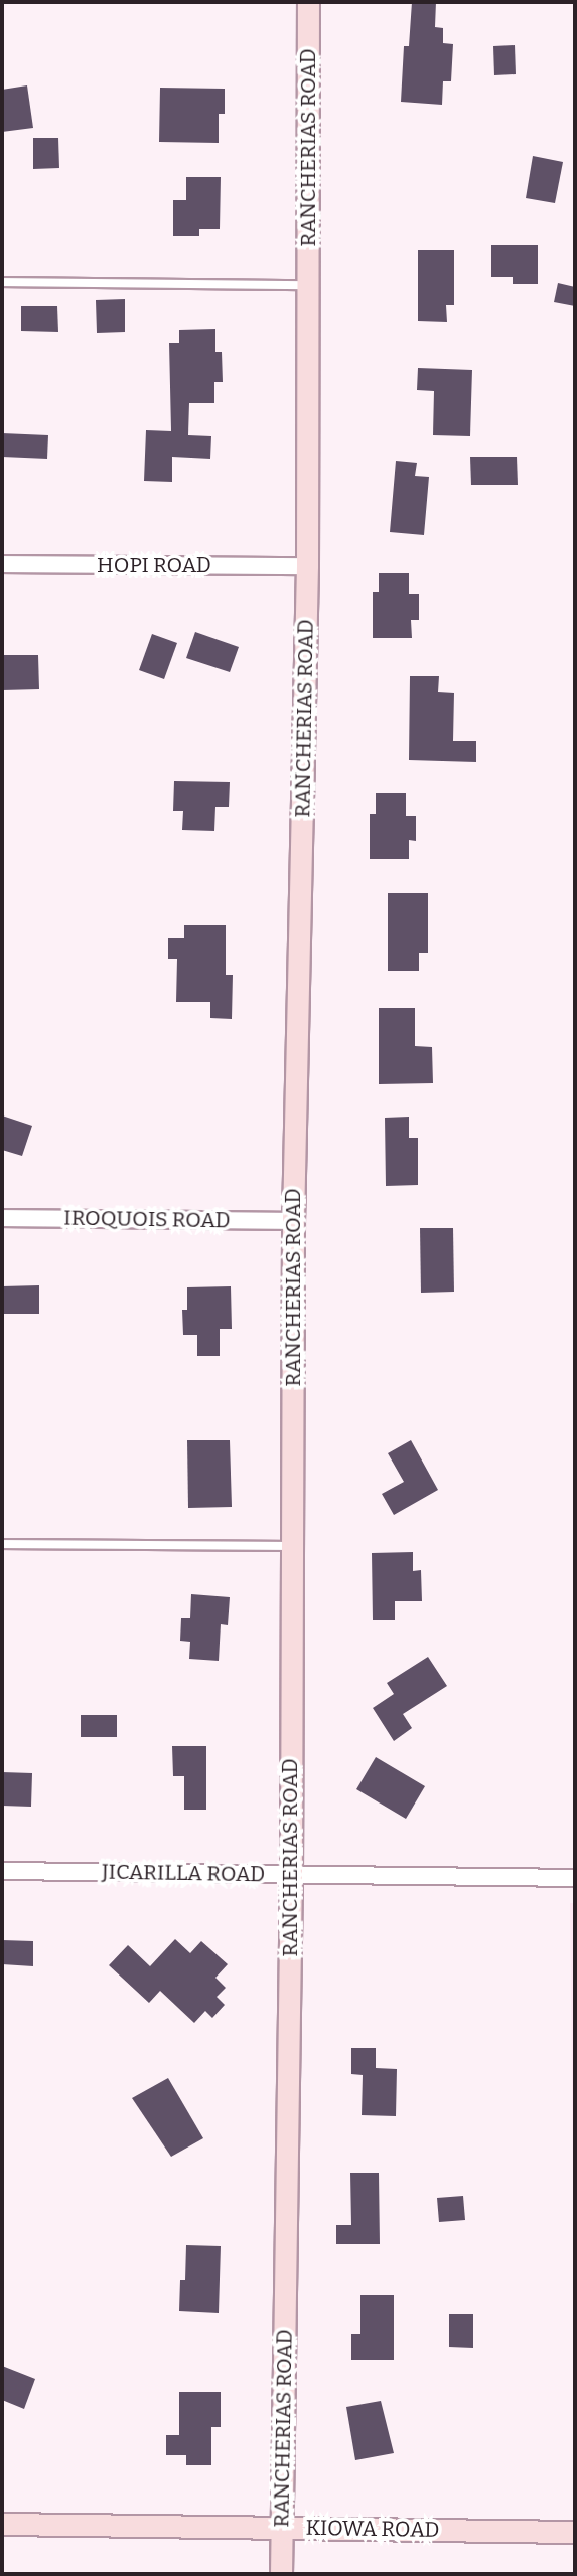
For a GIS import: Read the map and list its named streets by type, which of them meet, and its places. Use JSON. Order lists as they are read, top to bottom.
{
  "streets": {
    "street": [
      "RANCHERIAS ROAD",
      "HOPI ROAD",
      "IROQUOIS ROAD",
      "JICARILLA ROAD",
      "KIOWA ROAD"
    ]
  },
  "crossings": [
    ["RANCHERIAS ROAD", "HOPI ROAD"],
    ["RANCHERIAS ROAD", "IROQUOIS ROAD"],
    ["RANCHERIAS ROAD", "JICARILLA ROAD"],
    ["RANCHERIAS ROAD", "KIOWA ROAD"]
  ]
}
